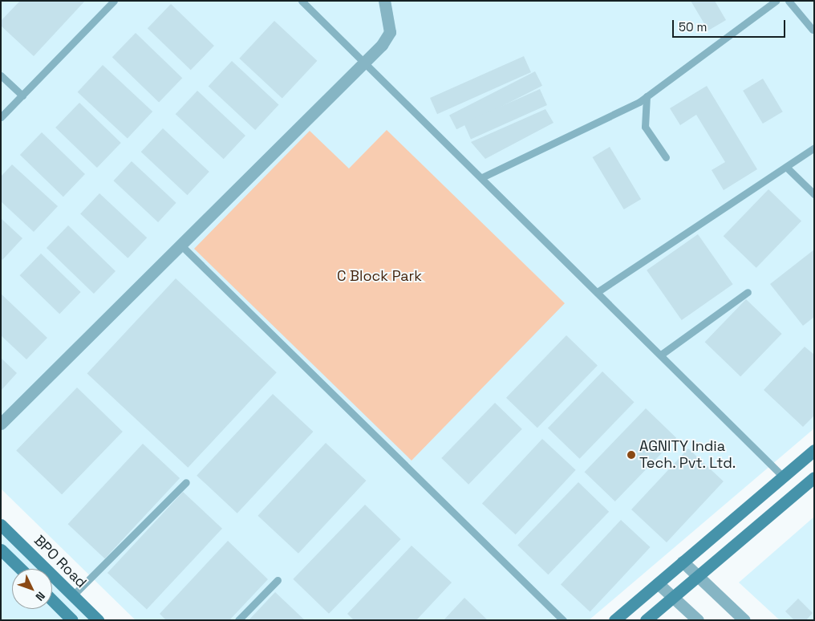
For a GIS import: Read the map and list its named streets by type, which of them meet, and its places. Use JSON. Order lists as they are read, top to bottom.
{
  "streets": {
    "street": ["BPO Road"]
  },
  "parks": ["C Block Park"],
  "places": ["AGNITY India Tech. Pvt. Ltd."],
  "scale_bar": "50 m",
  "north": "bottom right"
}
